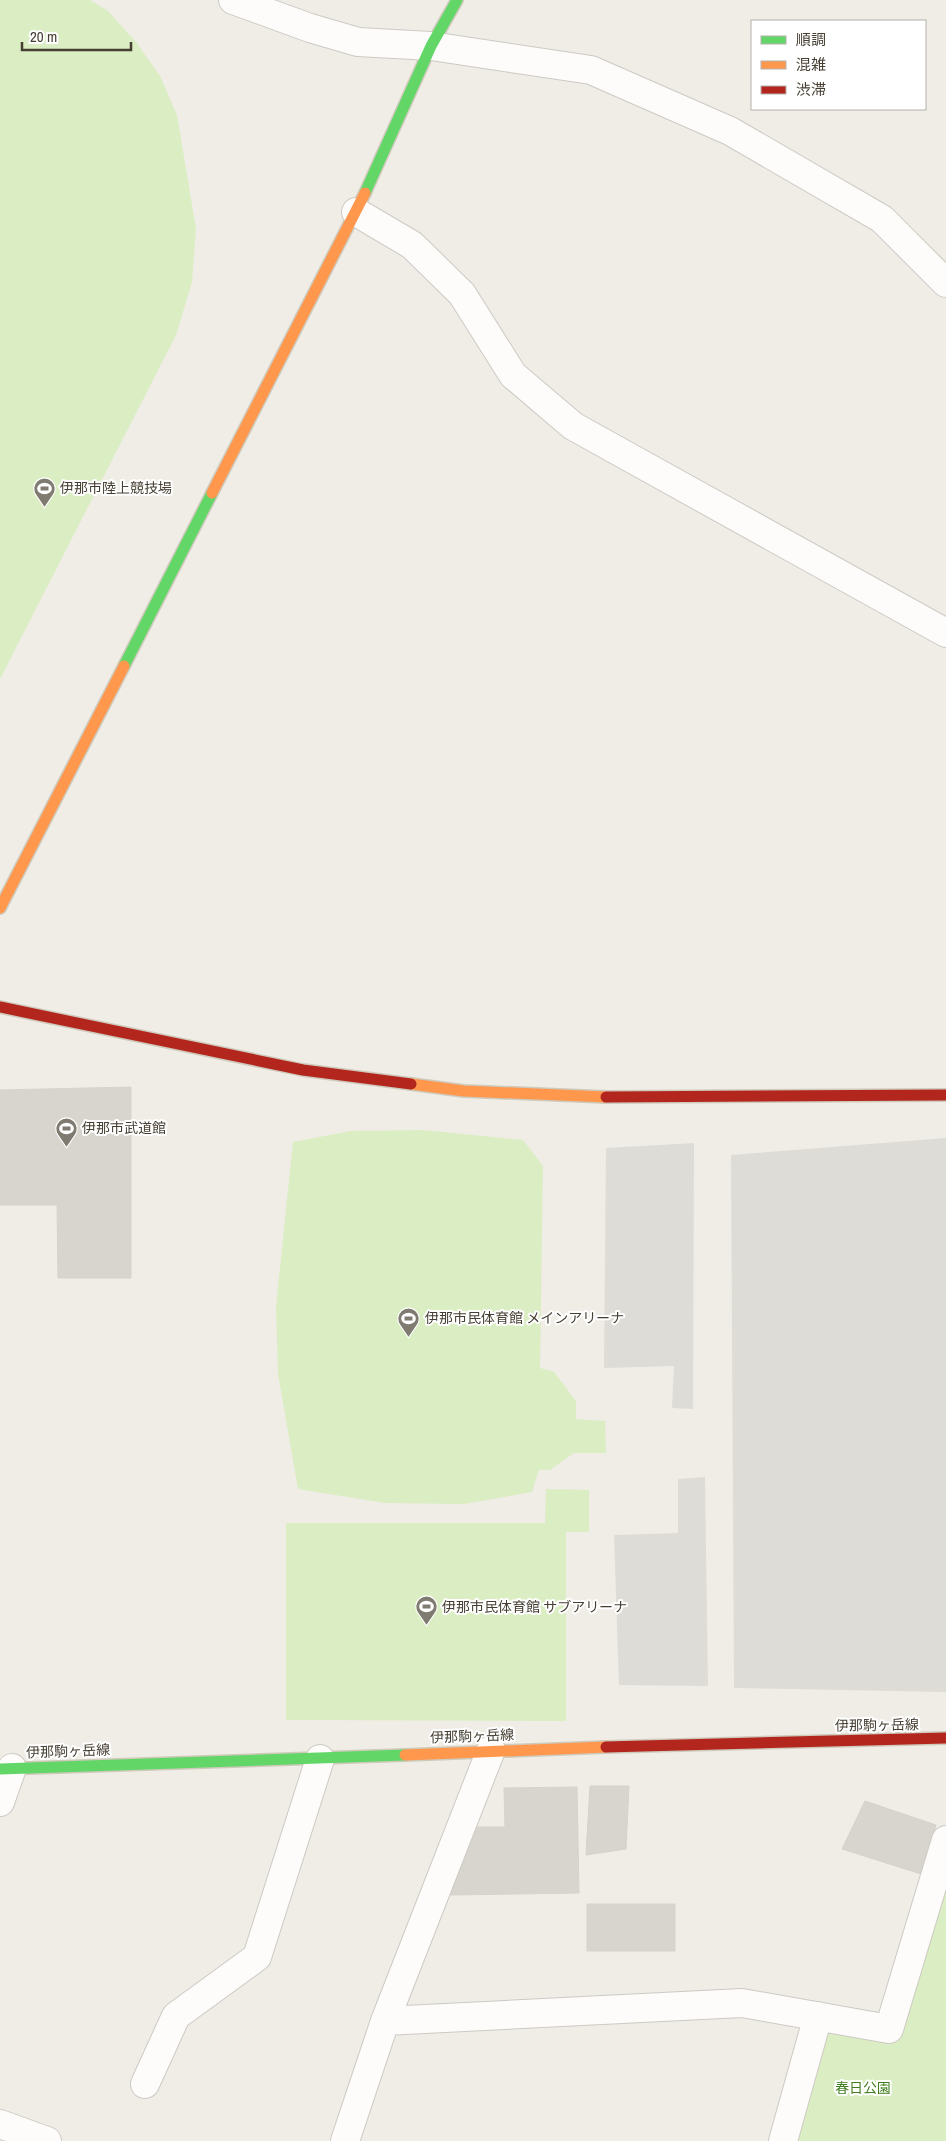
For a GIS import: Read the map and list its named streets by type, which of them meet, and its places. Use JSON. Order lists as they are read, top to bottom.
{
  "streets": {
    "street": ["伊那駒ヶ岳線"]
  },
  "parks": ["春日公園"],
  "places": {
    "sports": [
      "伊那市陸上競技場",
      "伊那市武道館",
      "伊那市民体育館 メインアリーナ",
      "伊那市民体育館 サブアリーナ"
    ]
  },
  "legend": ["順調", "混雑", "渋滞"],
  "scale_bar": "20 m"
}
